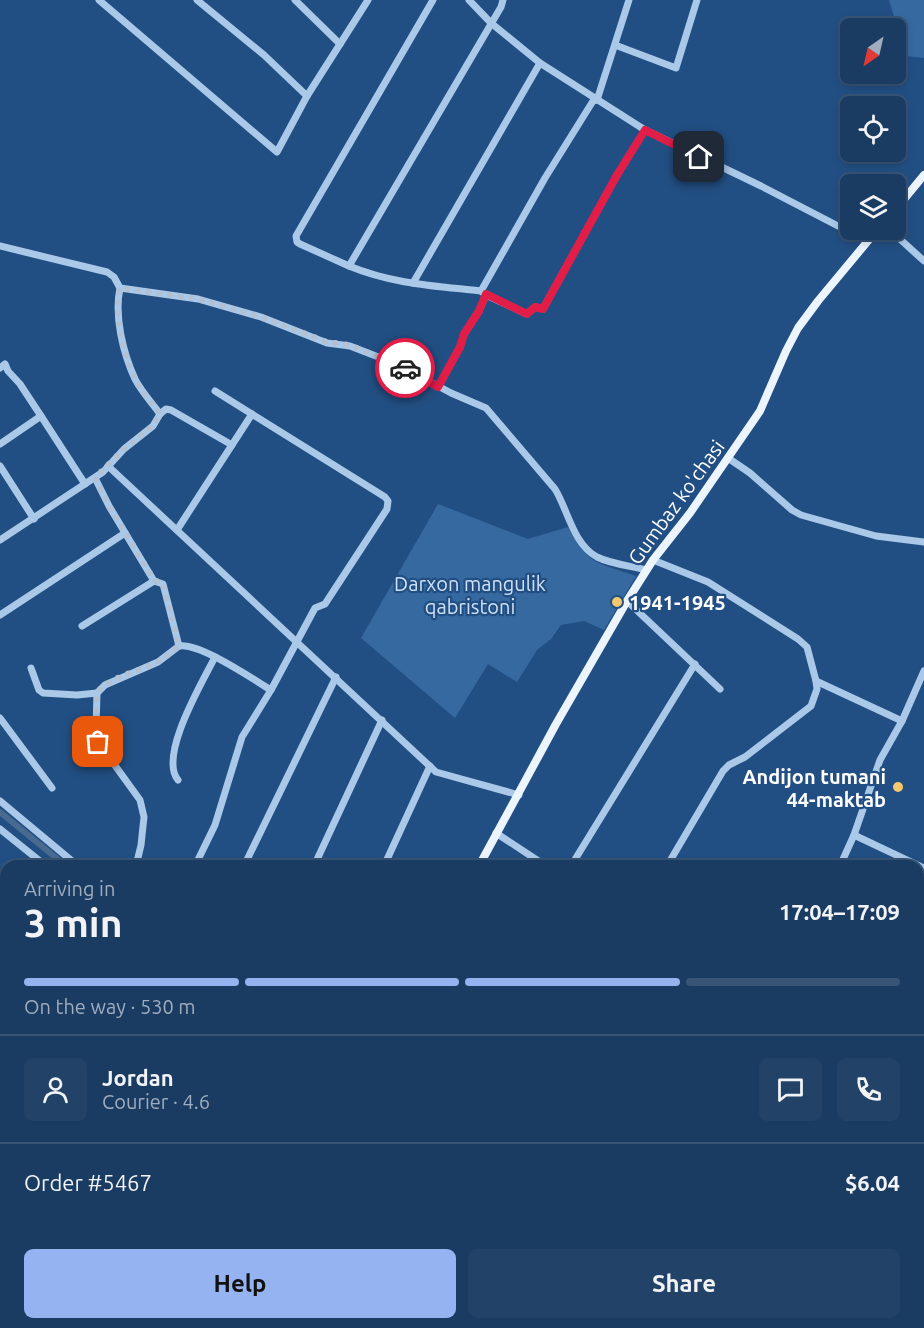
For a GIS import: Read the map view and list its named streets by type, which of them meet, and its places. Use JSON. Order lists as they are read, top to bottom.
{
  "streets": {
    "main road": ["Gumbaz ko'chasi"]
  },
  "parks": ["Darxon mangulik qabristoni"],
  "places": ["1941-1945", "Andijon tumani 44-maktab"],
  "north": "bottom left",
  "page": {
    "heading": ["3 min", "Arriving in", "17:04–17:09"],
    "panel": [
      "Jordan",
      "Courier · 4.6",
      "Order #5467",
      "$6.04"
    ],
    "bar": "On the way · 530 m",
    "buttons": ["Help", "Share"]
  }
}
